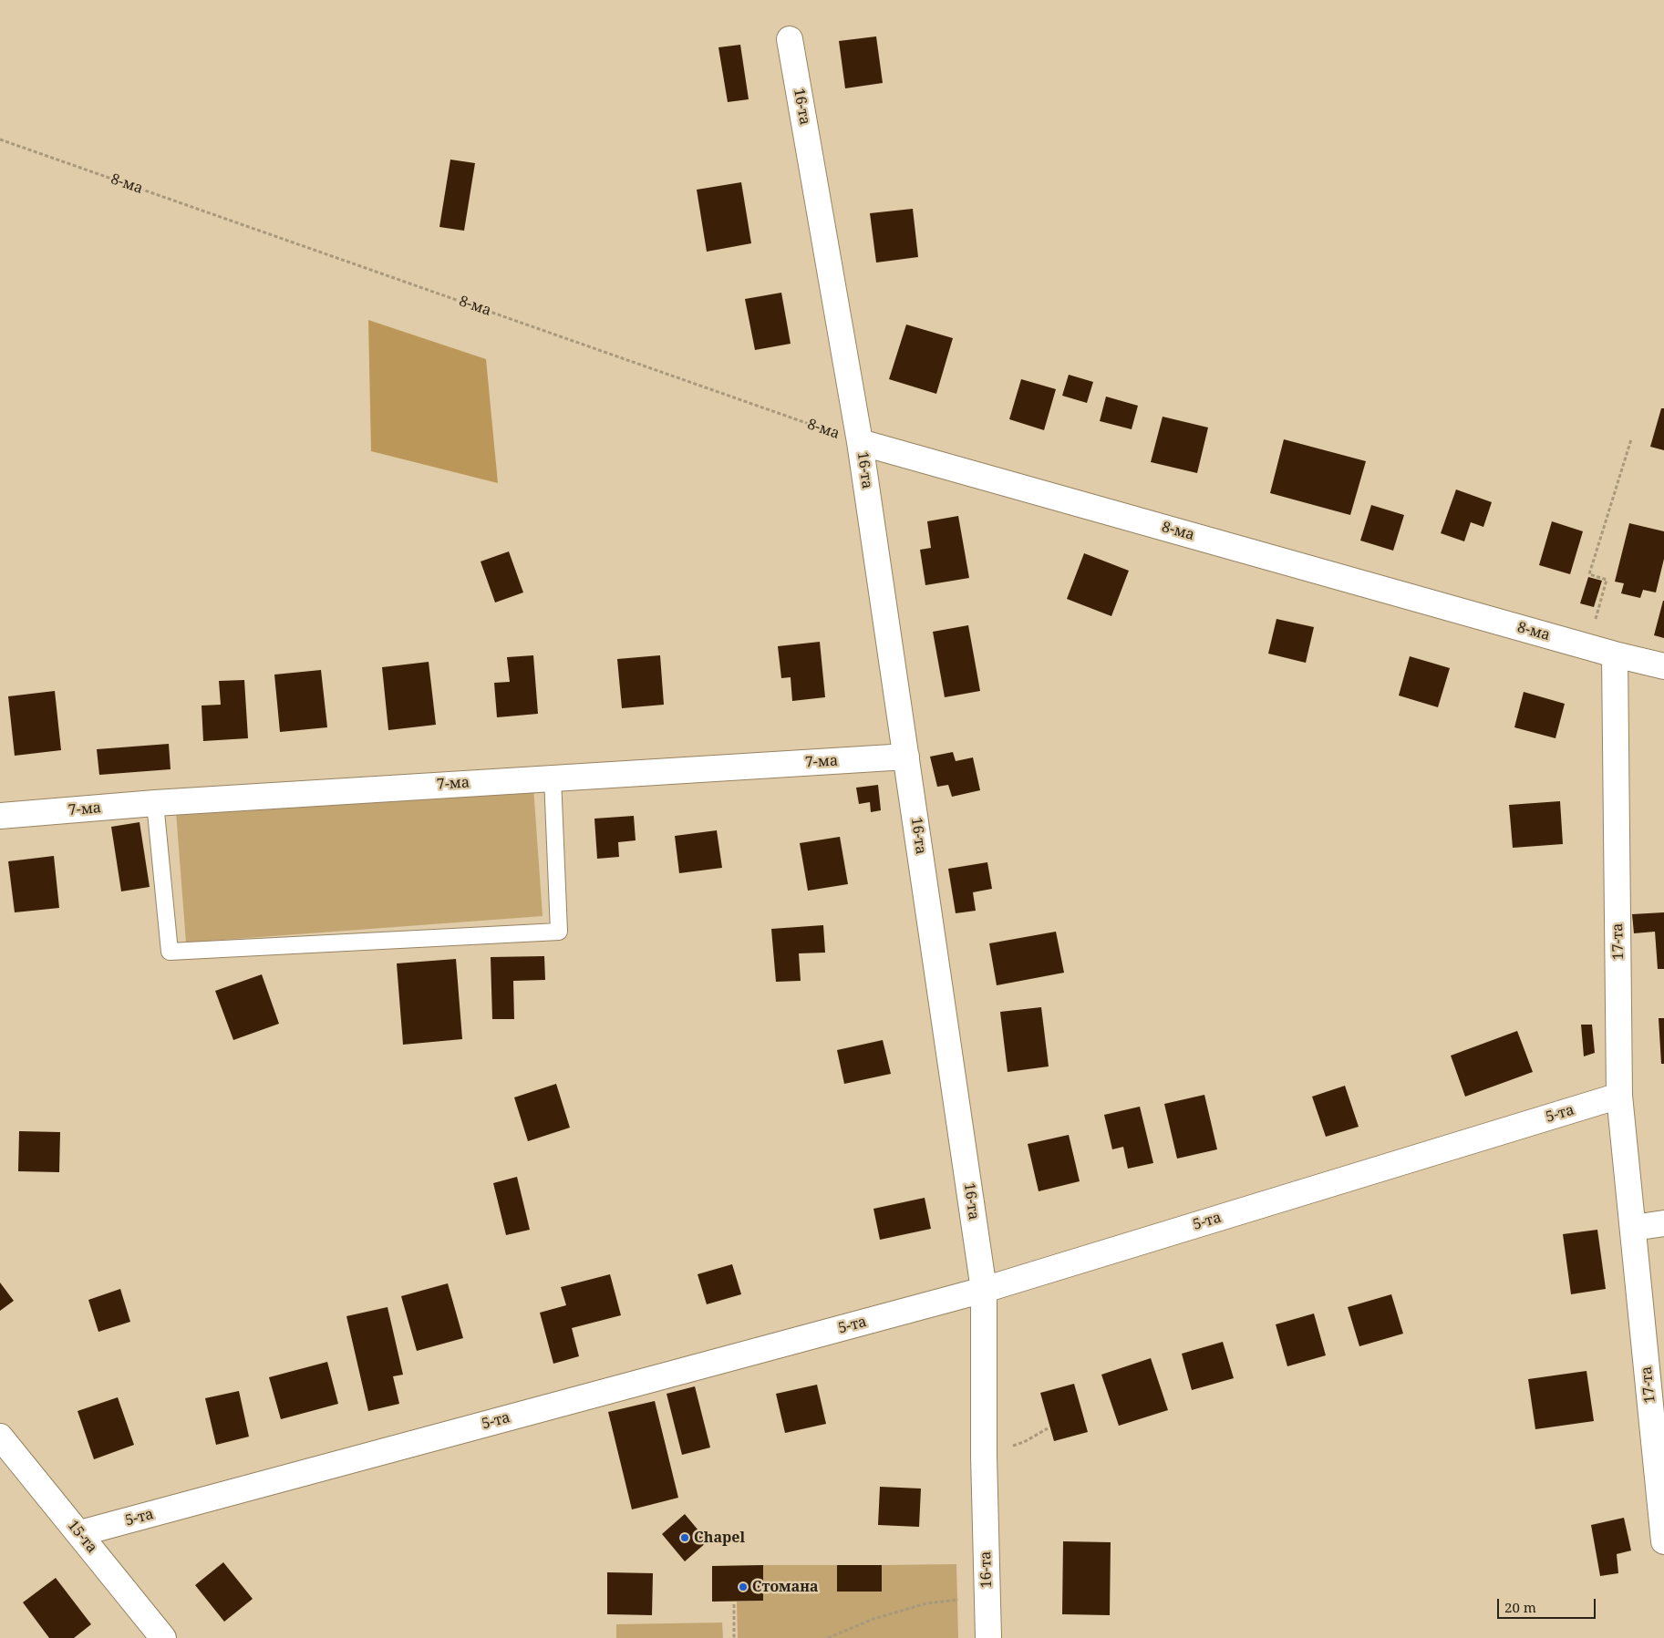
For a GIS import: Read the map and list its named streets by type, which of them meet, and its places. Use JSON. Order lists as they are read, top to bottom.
{
  "streets": {
    "street": [
      "16-та",
      "8-ма",
      "7-ма",
      "17-та",
      "5-та",
      "15-та"
    ]
  },
  "crossings": [
    ["16-та", "8-ма"],
    ["16-та", "7-ма"],
    ["16-та", "5-та"],
    ["8-ма", "17-та"],
    ["17-та", "5-та"],
    ["5-та", "15-та"]
  ],
  "places": ["Chapel", "Стомана"],
  "scale_bar": "20 m"
}
